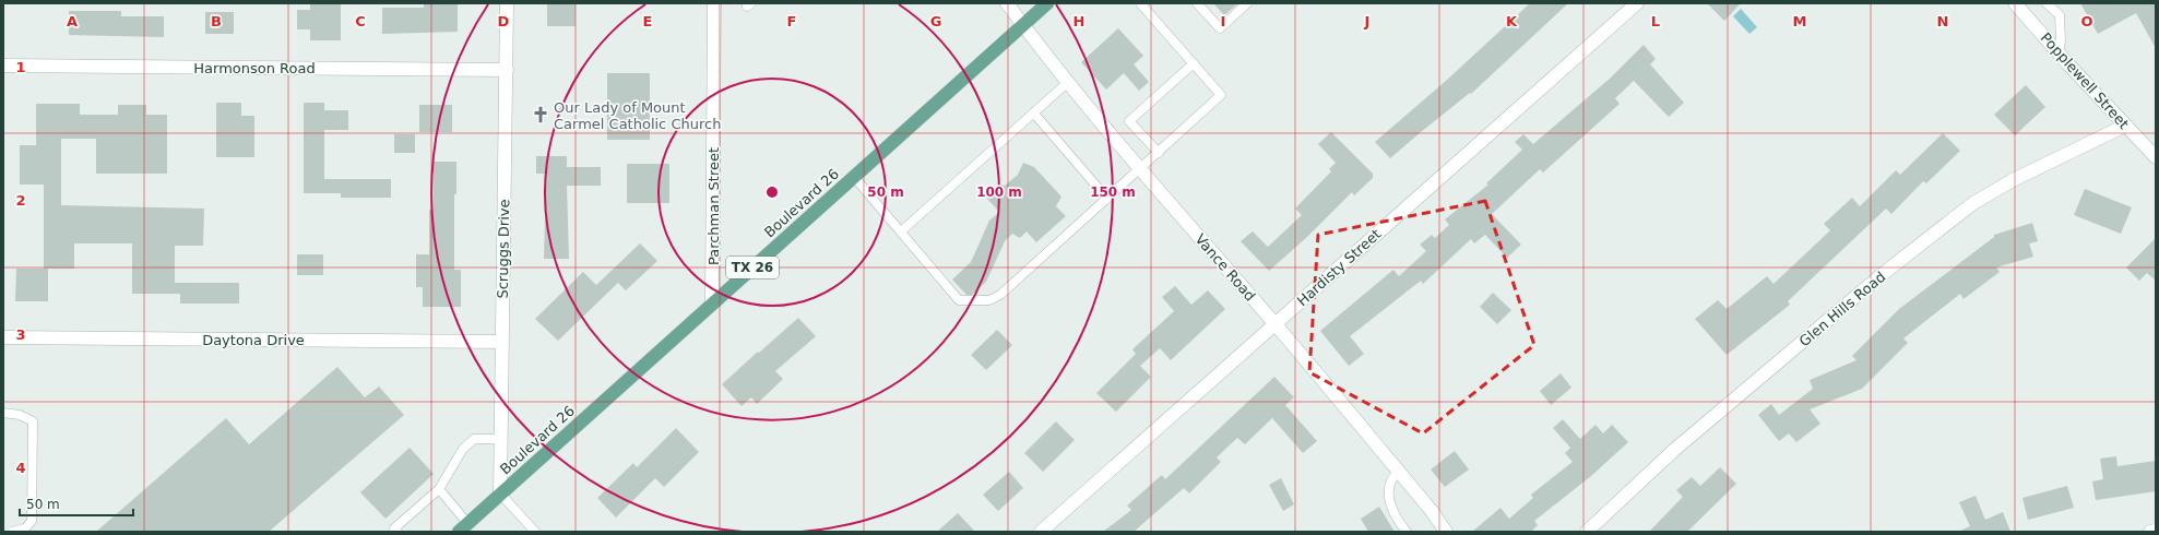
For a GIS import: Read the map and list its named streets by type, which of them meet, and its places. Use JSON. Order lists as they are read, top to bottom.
{
  "streets": {
    "main road": ["Boulevard 26", "TX 26"],
    "street": [
      "Harmonson Road",
      "Popplewell Street",
      "Parchman Street",
      "Scruggs Drive",
      "Vance Road",
      "Hardisty Street",
      "Glen Hills Road",
      "Daytona Drive"
    ]
  },
  "crossings": [
    ["Harmonson Road", "Scruggs Drive"],
    ["Popplewell Street", "Glen Hills Road"],
    ["Boulevard 26", "Parchman Street"],
    ["Boulevard 26", "Scruggs Drive"],
    ["Boulevard 26", "Vance Road"],
    ["Scruggs Drive", "Daytona Drive"],
    ["Vance Road", "Hardisty Street"]
  ],
  "places": {
    "church": ["Our Lady of Mount Carmel Catholic Church"]
  },
  "scale_bar": "50 m",
  "grid": {
    "columns": [
      "A",
      "B",
      "C",
      "D",
      "E",
      "F",
      "G",
      "H",
      "I",
      "J",
      "K",
      "L",
      "M",
      "N",
      "O"
    ],
    "rows": [
      "1",
      "2",
      "3",
      "4"
    ]
  },
  "rings": ["50 m", "100 m", "150 m"]
}
